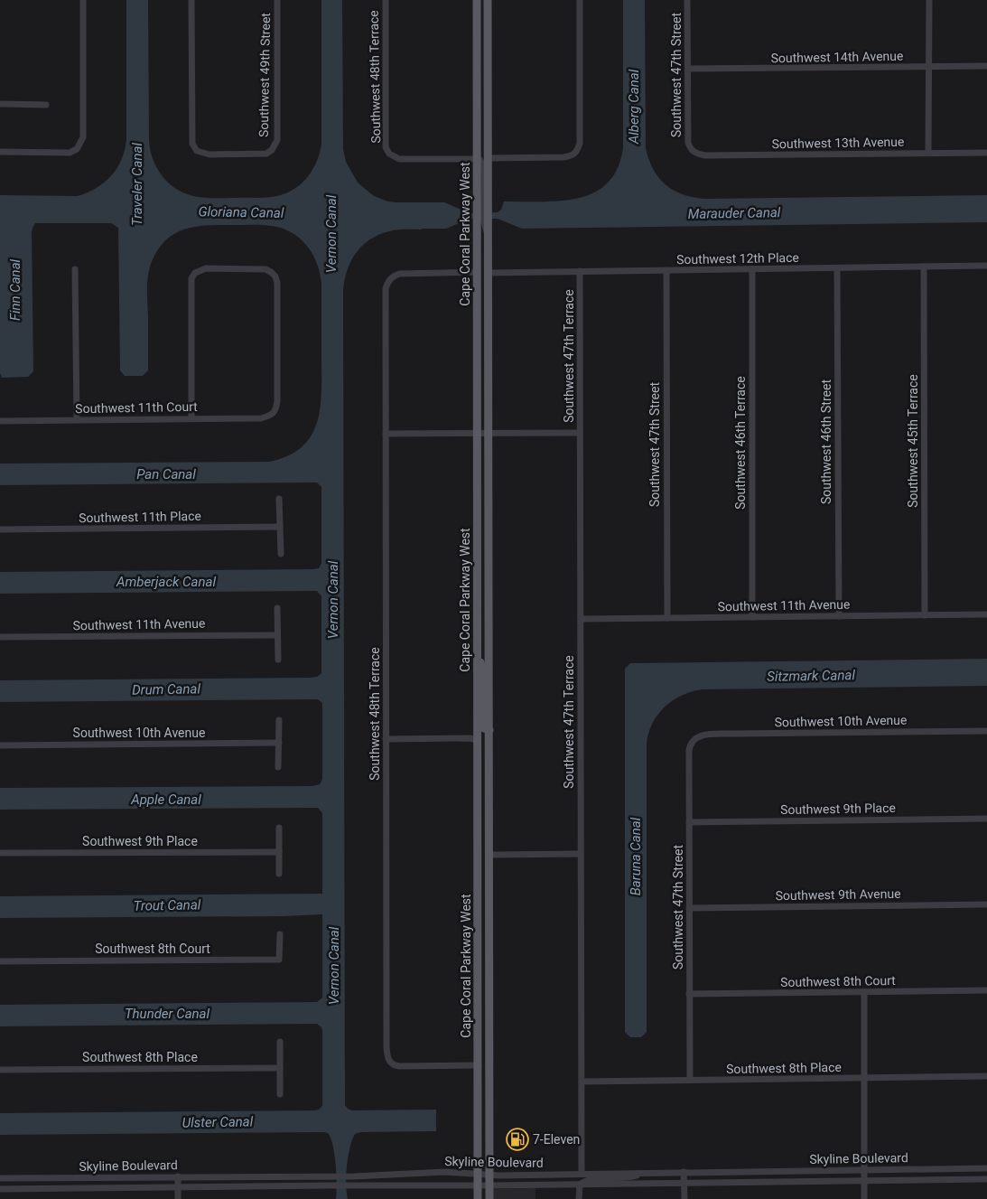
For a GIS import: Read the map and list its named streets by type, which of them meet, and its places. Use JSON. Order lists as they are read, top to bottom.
{
  "streets": {
    "main road": ["Cape Coral Parkway West"],
    "street": [
      "Southwest 14th Avenue",
      "Southwest 49th Street",
      "Southwest 47th Street",
      "Southwest 48th Terrace",
      "Southwest 13th Avenue",
      "Southwest 12th Place",
      "Southwest 47th Terrace",
      "Southwest 11th Court",
      "Southwest 45th Terrace",
      "Southwest 46th Street",
      "Southwest 46th Terrace",
      "Southwest 11th Place",
      "Southwest 11th Avenue",
      "Southwest 10th Avenue",
      "Southwest 9th Place",
      "Southwest 9th Avenue",
      "Southwest 8th Court",
      "Southwest 8th Place",
      "Skyline Boulevard"
    ]
  },
  "crossings": [
    ["Southwest 14th Avenue", "Southwest 47th Street"],
    ["Southwest 47th Street", "Southwest 13th Avenue"],
    ["Southwest 47th Street", "Southwest 12th Place"],
    ["Southwest 47th Street", "Southwest 11th Avenue"],
    ["Southwest 47th Street", "Southwest 10th Avenue"],
    ["Southwest 47th Street", "Southwest 9th Place"],
    ["Southwest 47th Street", "Southwest 9th Avenue"],
    ["Southwest 47th Street", "Southwest 8th Court"],
    ["Southwest 47th Street", "Southwest 8th Place"],
    ["Southwest 48th Terrace", "Cape Coral Parkway West"],
    ["Cape Coral Parkway West", "Southwest 12th Place"],
    ["Cape Coral Parkway West", "Skyline Boulevard"],
    ["Southwest 12th Place", "Southwest 47th Terrace"],
    ["Southwest 12th Place", "Southwest 45th Terrace"],
    ["Southwest 12th Place", "Southwest 46th Street"],
    ["Southwest 12th Place", "Southwest 46th Terrace"],
    ["Southwest 47th Terrace", "Southwest 11th Avenue"],
    ["Southwest 47th Terrace", "Southwest 8th Place"],
    ["Southwest 47th Terrace", "Skyline Boulevard"],
    ["Southwest 45th Terrace", "Southwest 11th Avenue"],
    ["Southwest 46th Street", "Southwest 11th Avenue"],
    ["Southwest 46th Terrace", "Southwest 11th Avenue"]
  ],
  "water": [
    "Alberg Canal",
    "Traveler Canal",
    "Gloriana Canal",
    "Marauder Canal",
    "Vernon Canal",
    "Finn Canal",
    "Pan Canal",
    "Amberjack Canal",
    "Sitzmark Canal",
    "Drum Canal",
    "Apple Canal",
    "Baruna Canal",
    "Trout Canal",
    "Thunder Canal",
    "Ulster Canal"
  ],
  "places": {
    "fuel station": ["7-Eleven"]
  }
}
